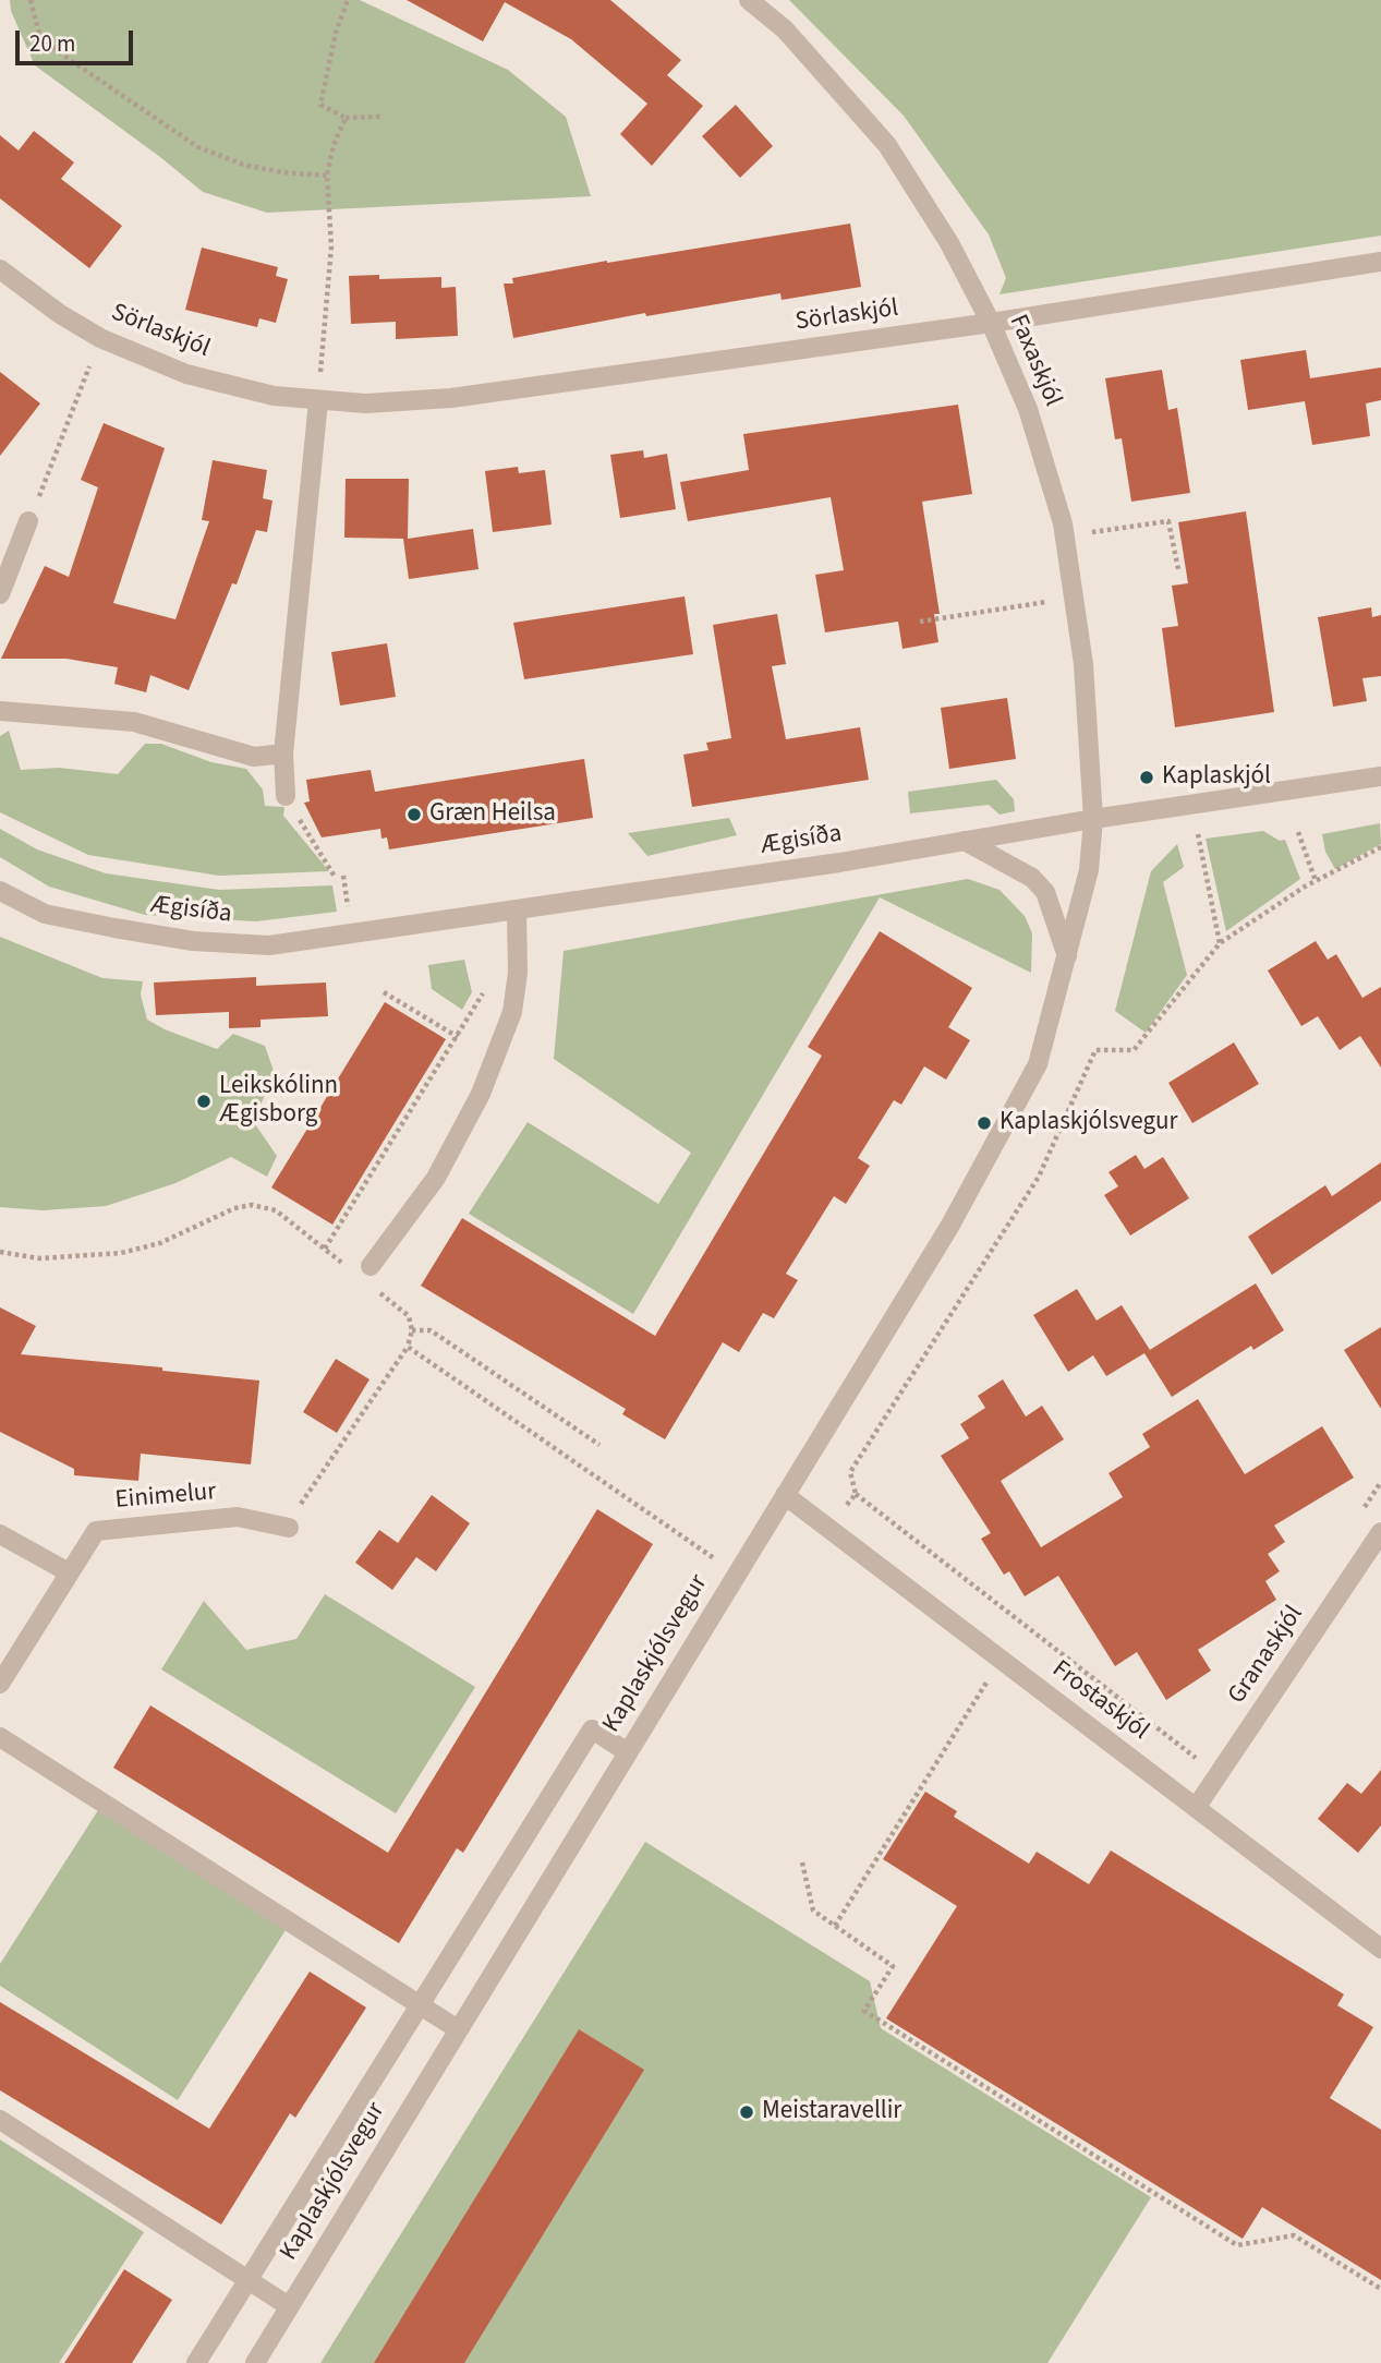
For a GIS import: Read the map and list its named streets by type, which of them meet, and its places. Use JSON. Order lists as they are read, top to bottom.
{
  "streets": {
    "street": [
      "Sörlaskjól",
      "Faxaskjól",
      "Ægisíða",
      "Einimelur",
      "Kaplaskjólsvegur",
      "Granaskjól",
      "Frostaskjól"
    ]
  },
  "crossings": [
    ["Sörlaskjól", "Faxaskjól"],
    ["Faxaskjól", "Ægisíða"],
    ["Faxaskjól", "Kaplaskjólsvegur"],
    ["Ægisíða", "Kaplaskjólsvegur"],
    ["Kaplaskjólsvegur", "Frostaskjól"],
    ["Granaskjól", "Frostaskjól"]
  ],
  "places": [
    "Kaplaskjól",
    "Græn Heilsa",
    "Leikskólinn Ægisborg",
    "Kaplaskjólsvegur",
    "Meistaravellir"
  ],
  "scale_bar": "20 m"
}
